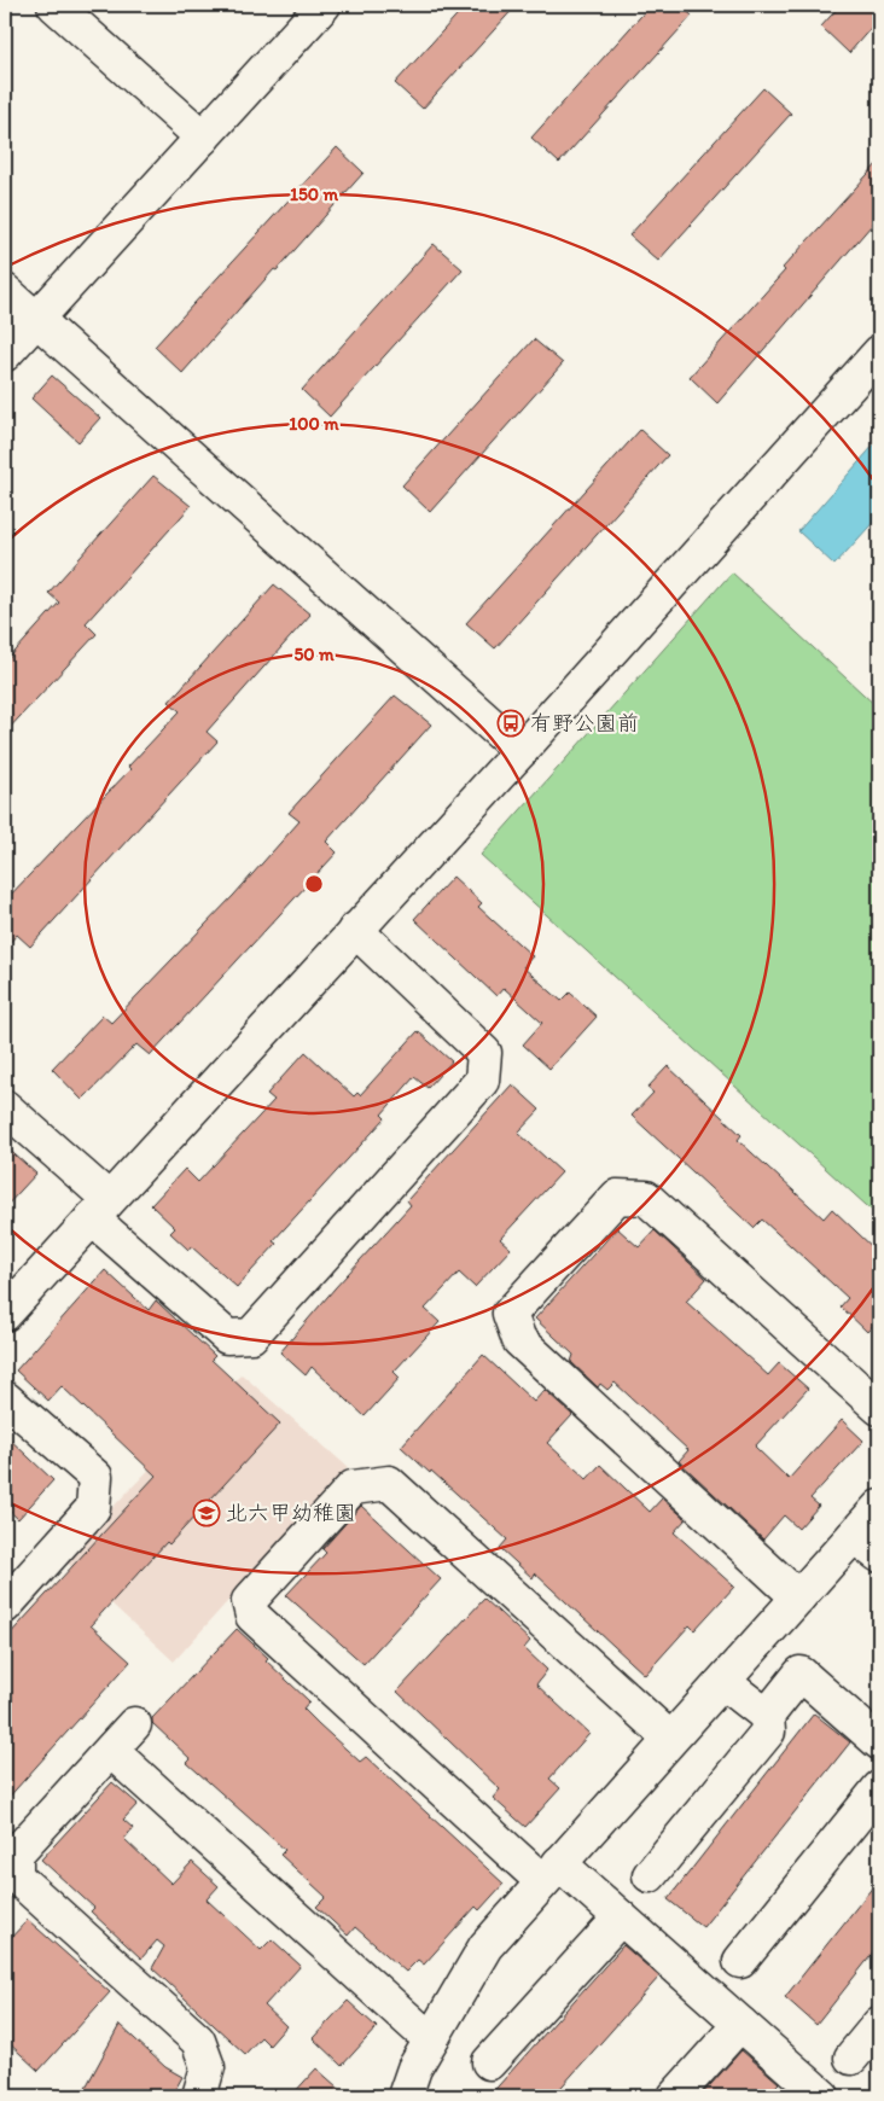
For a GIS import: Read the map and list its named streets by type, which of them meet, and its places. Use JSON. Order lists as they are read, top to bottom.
{
  "places": {
    "bus stop": ["有野公園前"],
    "school or university": ["北六甲幼稚園"]
  },
  "rings": ["150 m", "100 m", "50 m"]
}
